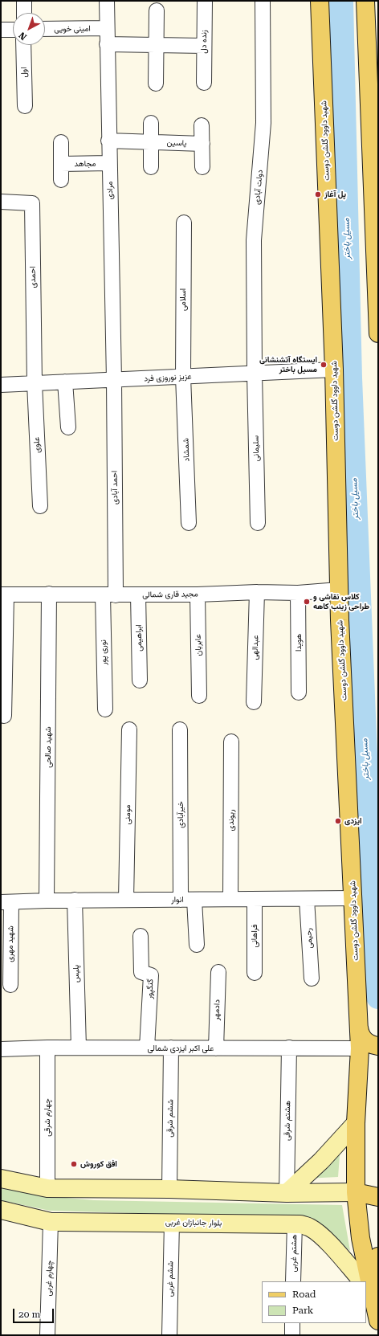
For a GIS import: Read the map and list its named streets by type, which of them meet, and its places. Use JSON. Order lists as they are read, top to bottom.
{
  "streets": {
    "main road": ["شهید داوود گلشن دوست", "بلوار جانبازان غربی"],
    "street": [
      "امینی خویی",
      "زنده دل",
      "اول",
      "یاسین",
      "مجاهد",
      "دولت آبادی",
      "مرادی",
      "احمدی",
      "اسلامی",
      "عزیز نوروزی فرد",
      "علوی",
      "سلیمانی",
      "شمشاد",
      "احمد آبادی",
      "مجید قاری شمالی",
      "ابراهیمی",
      "هویدا",
      "عابریان",
      "عبدالهی",
      "نوری پور",
      "شهید صالحی",
      "مومنی",
      "خیرآبادی",
      "ریوندی",
      "انوار",
      "فراهانی",
      "رحیمی",
      "شهید مهری",
      "پلیس",
      "گنگپور",
      "دادمهر",
      "علی اکبر ایزدی شمالی",
      "چهارم شرقی",
      "ششم شرقی",
      "هشتم شرقی",
      "هشتم غربی",
      "چهارم غربی",
      "ششم غربی"
    ]
  },
  "crossings": [
    ["امینی خویی", "مرادی"],
    ["شهید داوود گلشن دوست", "عزیز نوروزی فرد"],
    ["شهید داوود گلشن دوست", "مجید قاری شمالی"],
    ["شهید داوود گلشن دوست", "انوار"],
    ["شهید داوود گلشن دوست", "علی اکبر ایزدی شمالی"],
    ["یاسین", "مرادی"],
    ["مجاهد", "مرادی"],
    ["دولت آبادی", "عزیز نوروزی فرد"],
    ["دولت آبادی", "سلیمانی"],
    ["مرادی", "عزیز نوروزی فرد"],
    ["مرادی", "احمد آبادی"],
    ["احمدی", "عزیز نوروزی فرد"],
    ["احمدی", "علوی"],
    ["اسلامی", "عزیز نوروزی فرد"],
    ["اسلامی", "شمشاد"],
    ["عزیز نوروزی فرد", "علوی"],
    ["عزیز نوروزی فرد", "سلیمانی"],
    ["عزیز نوروزی فرد", "شمشاد"],
    ["عزیز نوروزی فرد", "احمد آبادی"],
    ["احمد آبادی", "مجید قاری شمالی"],
    ["احمد آبادی", "نوری پور"],
    ["مجید قاری شمالی", "ابراهیمی"],
    ["مجید قاری شمالی", "هویدا"],
    ["مجید قاری شمالی", "عابریان"],
    ["مجید قاری شمالی", "عبدالهی"],
    ["مجید قاری شمالی", "نوری پور"],
    ["مجید قاری شمالی", "شهید صالحی"],
    ["شهید صالحی", "انوار"],
    ["مومنی", "انوار"],
    ["خیرآبادی", "انوار"],
    ["ریوندی", "انوار"],
    ["انوار", "فراهانی"],
    ["انوار", "رحیمی"],
    ["انوار", "شهید مهری"],
    ["انوار", "پلیس"],
    ["پلیس", "علی اکبر ایزدی شمالی"],
    ["گنگپور", "علی اکبر ایزدی شمالی"],
    ["دادمهر", "علی اکبر ایزدی شمالی"],
    ["علی اکبر ایزدی شمالی", "چهارم شرقی"],
    ["علی اکبر ایزدی شمالی", "ششم شرقی"],
    ["علی اکبر ایزدی شمالی", "هشتم شرقی"],
    ["بلوار جانبازان غربی", "هشتم غربی"],
    ["بلوار جانبازان غربی", "چهارم غربی"],
    ["بلوار جانبازان غربی", "ششم غربی"]
  ],
  "water": ["مسیل باختر"],
  "places": [
    "پل آغاز",
    "ایستگاه آتشنشانی مسیل باختر",
    "کلاس نقاشی و طراحی زینب کاهه",
    "ایزدی",
    "افق کوروش"
  ],
  "legend": ["Road", "Park"],
  "scale_bar": "20 m",
  "north": "bottom left"
}
